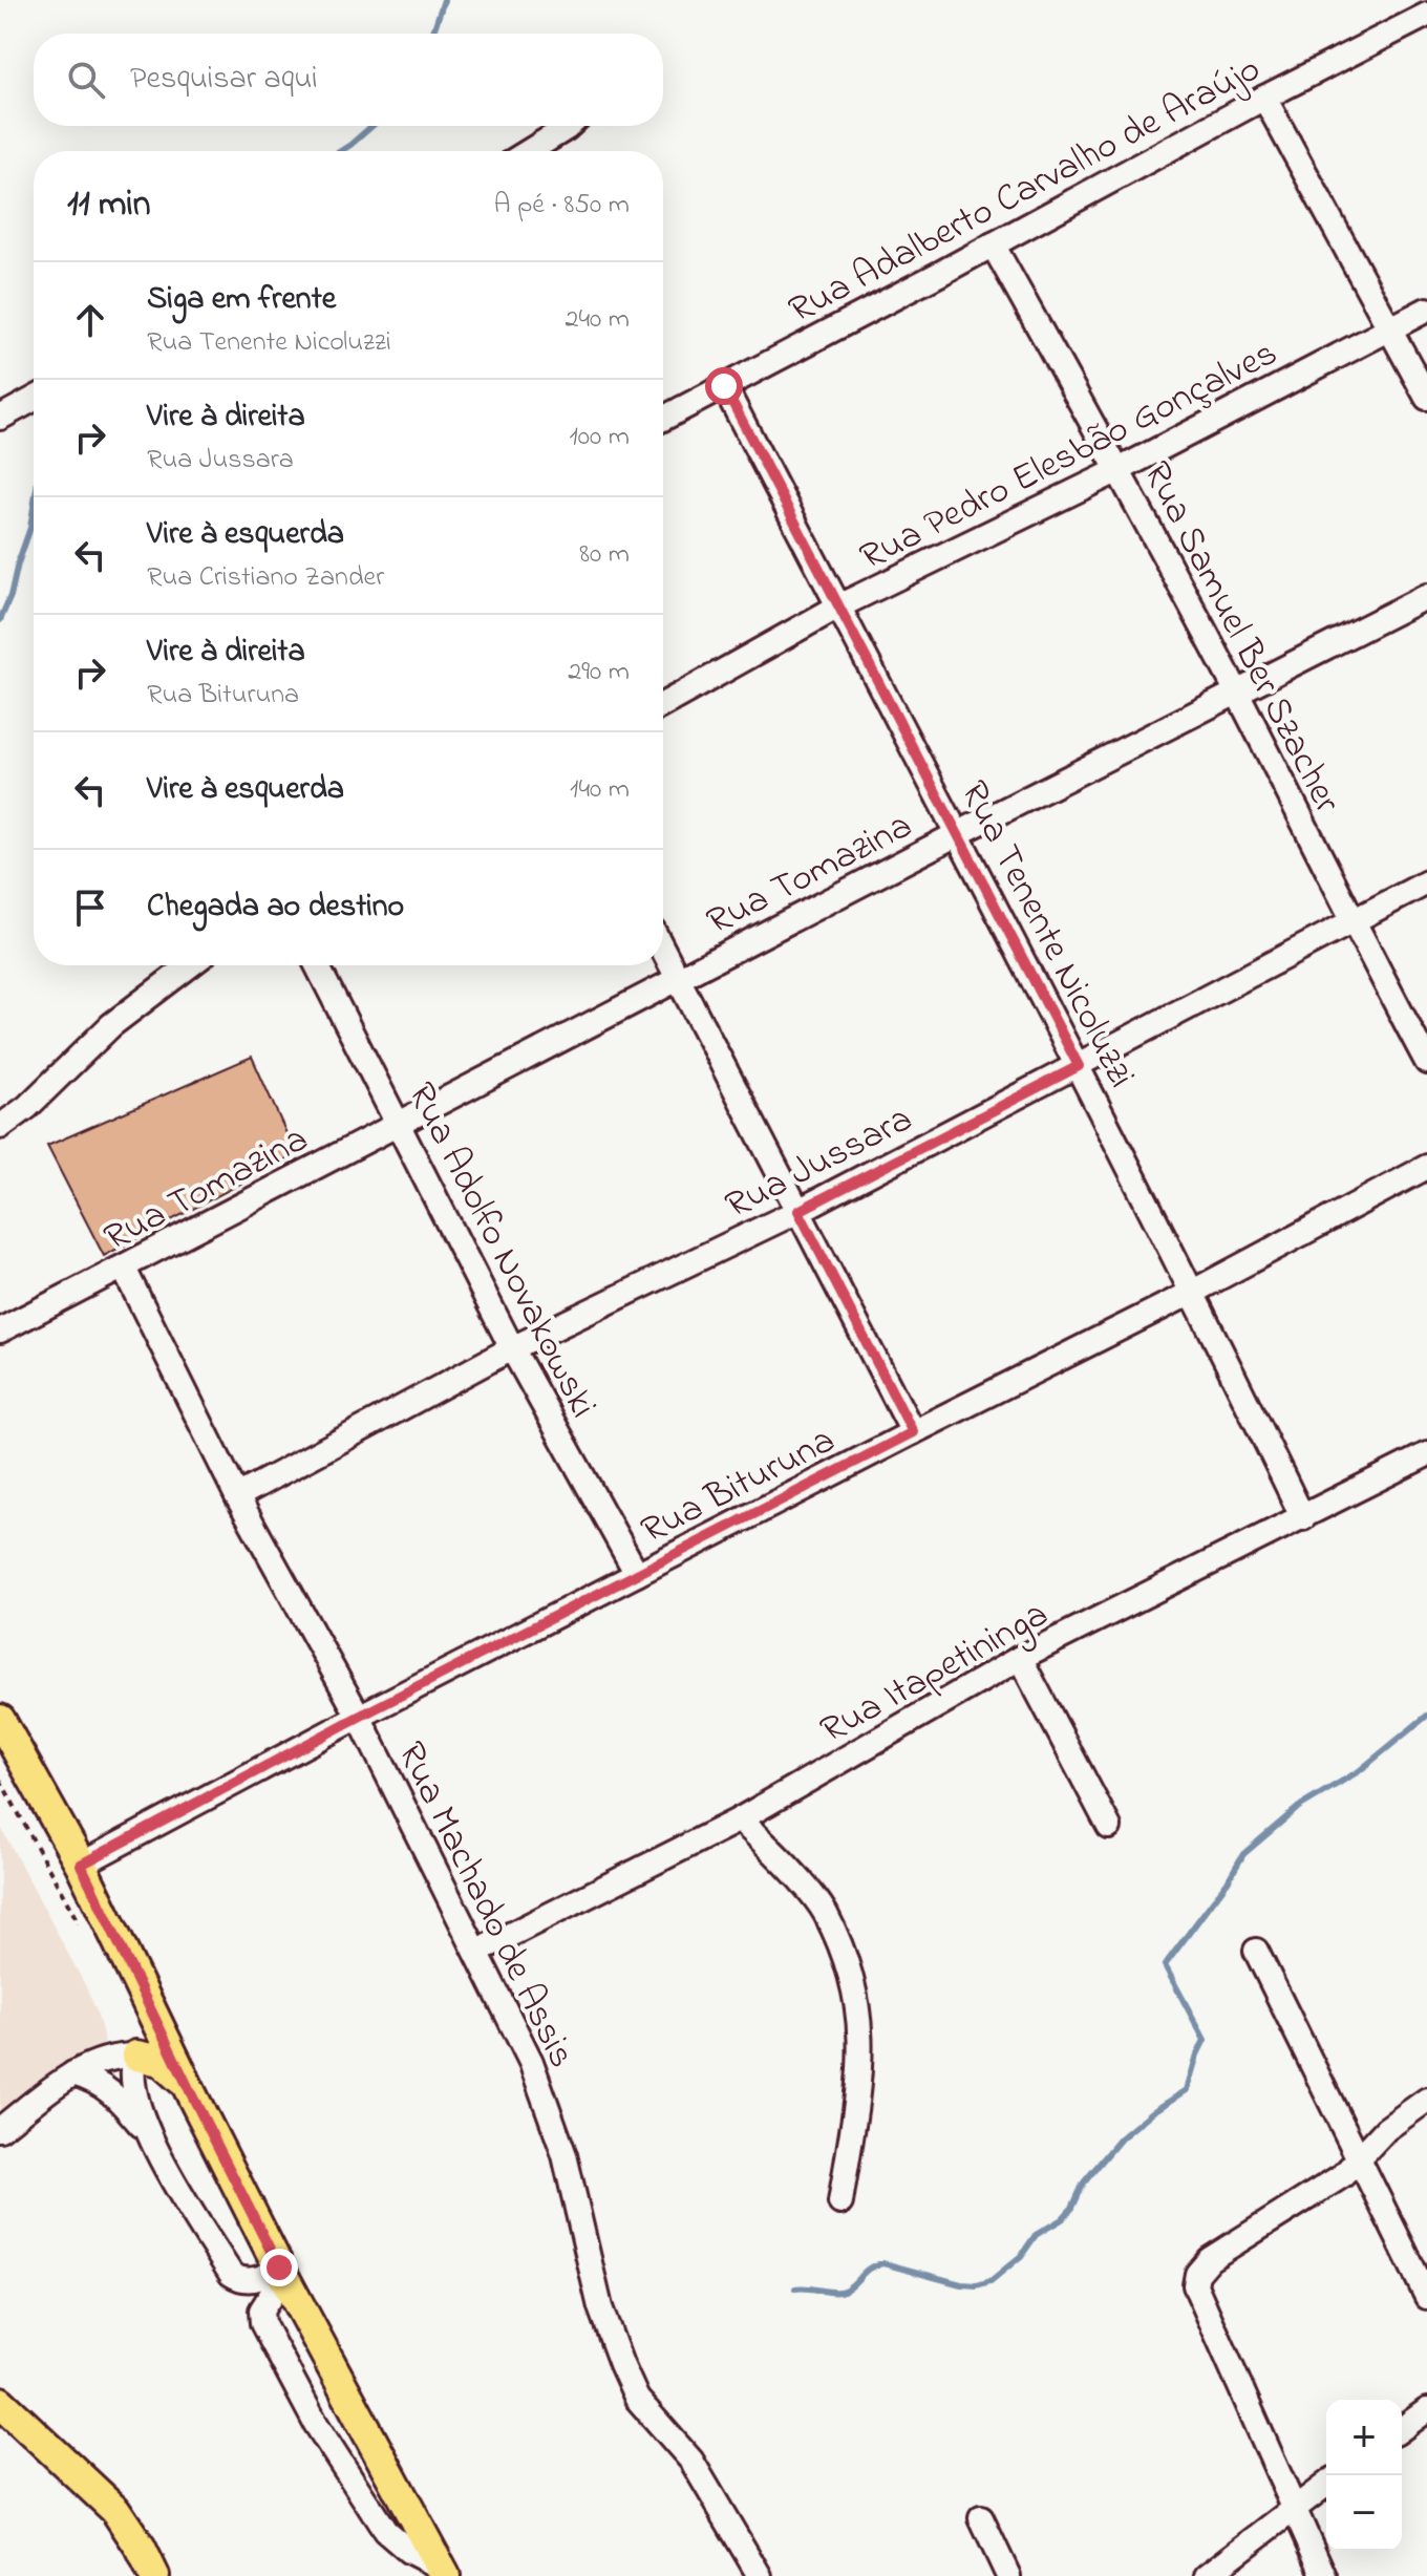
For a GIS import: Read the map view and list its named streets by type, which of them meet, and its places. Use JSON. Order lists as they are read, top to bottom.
{
  "streets": {
    "street": [
      "Rua Adalberto Carvalho de Araújo",
      "Rua Pedro Elesbão Gonçalves",
      "Rua Samuel Ber Szacher",
      "Rua Tomazina",
      "Rua Tenente Nicoluzzi",
      "Rua Jussara",
      "Rua Adolfo Novakowski",
      "Rua Bituruna",
      "Rua Itapetininga",
      "Rua Machado de Assis"
    ]
  },
  "crossings": [
    ["Rua Adalberto Carvalho de Araújo", "Rua Samuel Ber Szacher"],
    ["Rua Adalberto Carvalho de Araújo", "Rua Tenente Nicoluzzi"],
    ["Rua Pedro Elesbão Gonçalves", "Rua Samuel Ber Szacher"],
    ["Rua Pedro Elesbão Gonçalves", "Rua Tenente Nicoluzzi"],
    ["Rua Samuel Ber Szacher", "Rua Tomazina"],
    ["Rua Samuel Ber Szacher", "Rua Jussara"],
    ["Rua Tomazina", "Rua Tenente Nicoluzzi"],
    ["Rua Tomazina", "Rua Adolfo Novakowski"],
    ["Rua Tomazina", "Rua Machado de Assis"],
    ["Rua Tenente Nicoluzzi", "Rua Jussara"],
    ["Rua Tenente Nicoluzzi", "Rua Bituruna"],
    ["Rua Tenente Nicoluzzi", "Rua Itapetininga"],
    ["Rua Jussara", "Rua Adolfo Novakowski"],
    ["Rua Jussara", "Rua Machado de Assis"],
    ["Rua Adolfo Novakowski", "Rua Bituruna"],
    ["Rua Bituruna", "Rua Machado de Assis"],
    ["Rua Itapetininga", "Rua Machado de Assis"]
  ],
  "page": {
    "search": "Pesquisar aqui",
    "heading": ["11 min", "A pé · 850 m"],
    "list": [
      ["Siga em frente", "Rua Tenente Nicoluzzi", "240 m"],
      ["Vire à direita", "Rua Jussara", "100 m"],
      ["Vire à esquerda", "Rua Cristiano Zander", "80 m"],
      ["Vire à direita", "Rua Bituruna", "290 m"],
      ["Vire à esquerda", "140 m"],
      "Chegada ao destino"
    ],
    "map_buttons": ["+", "−"]
  }
}
